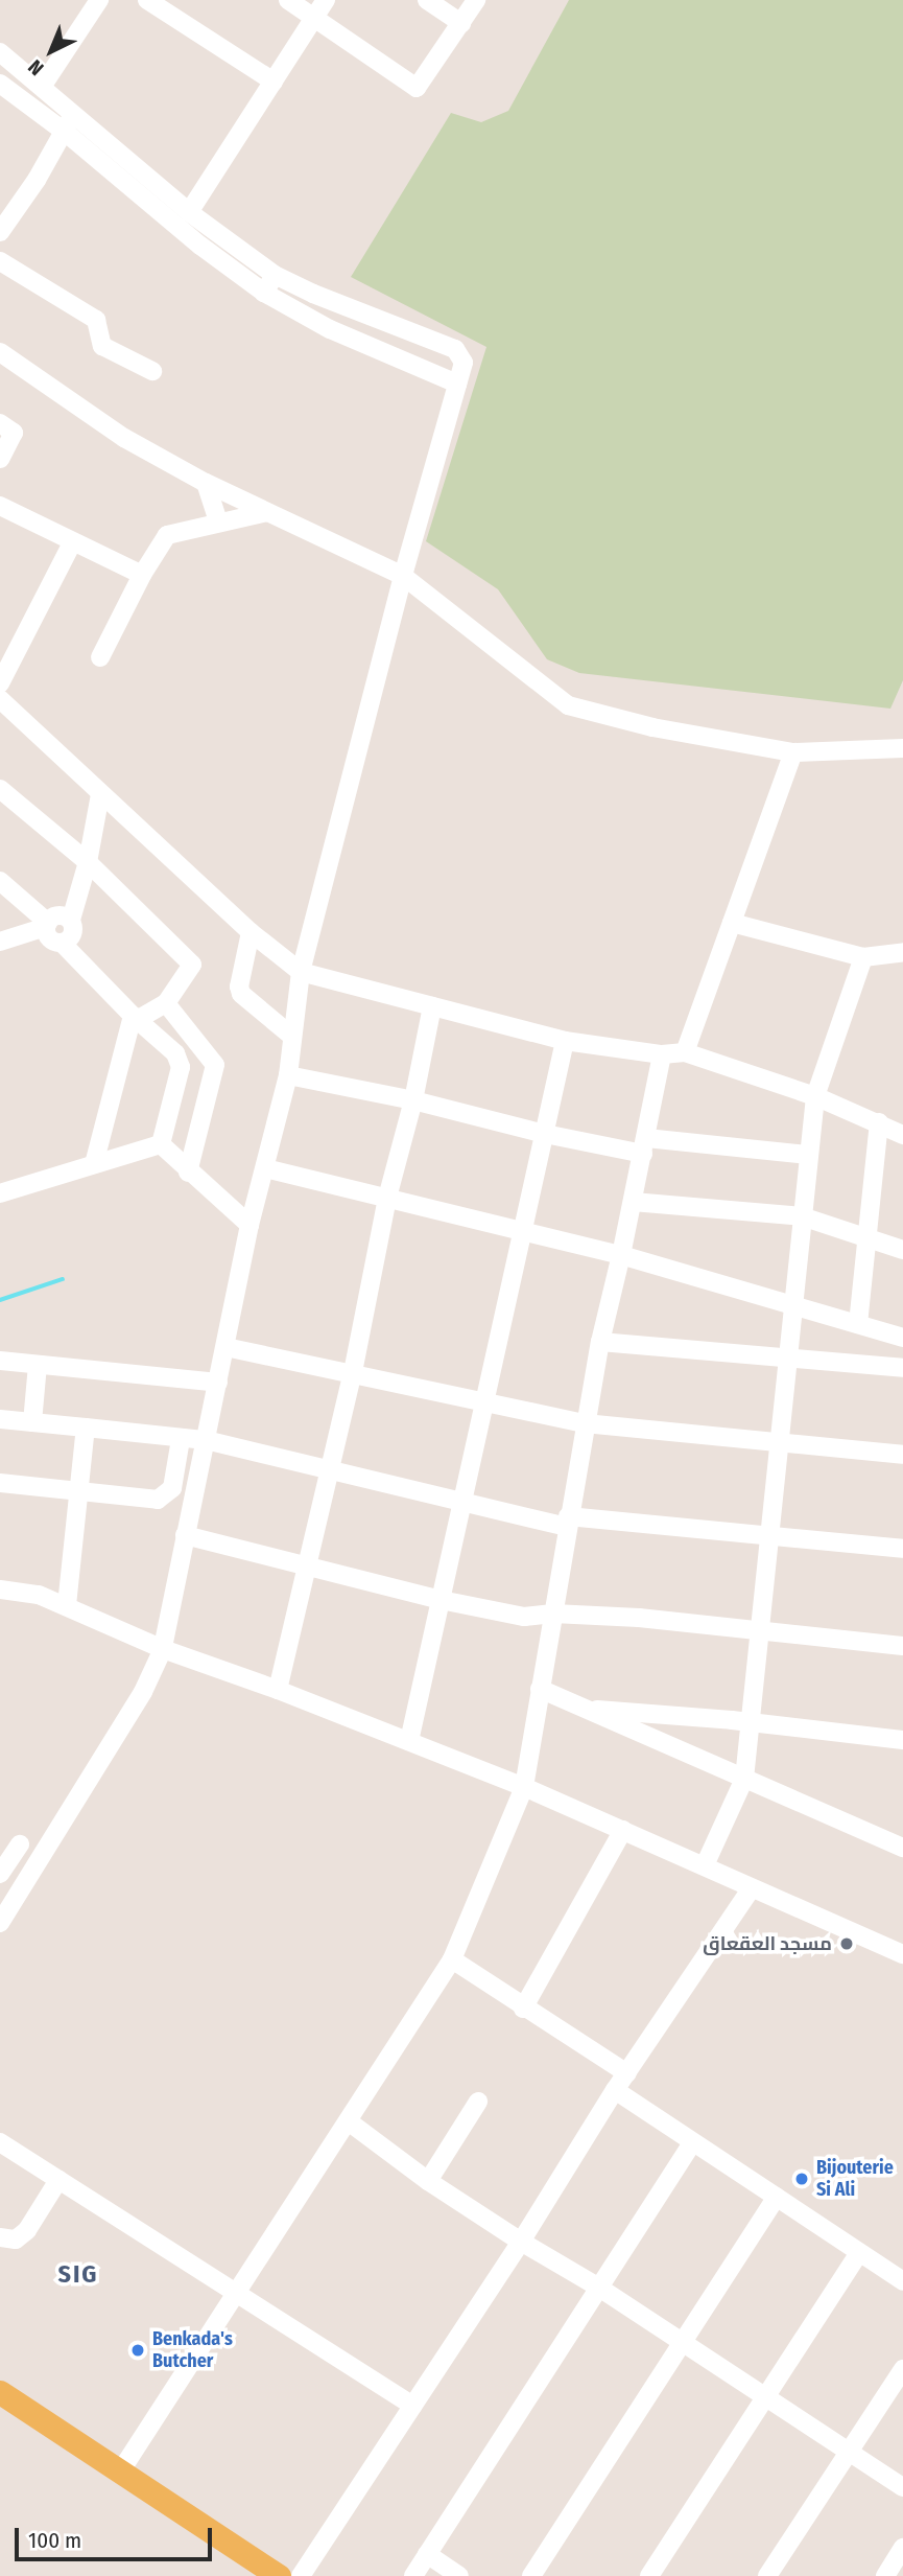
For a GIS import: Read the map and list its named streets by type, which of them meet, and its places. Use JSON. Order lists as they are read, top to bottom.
{
  "districts": ["SIG"],
  "places": ["مسجد العقعاق", "Bijouterie Si Ali", "Benkada's Butcher"],
  "scale_bar": "100 m",
  "north": "bottom left"
}
